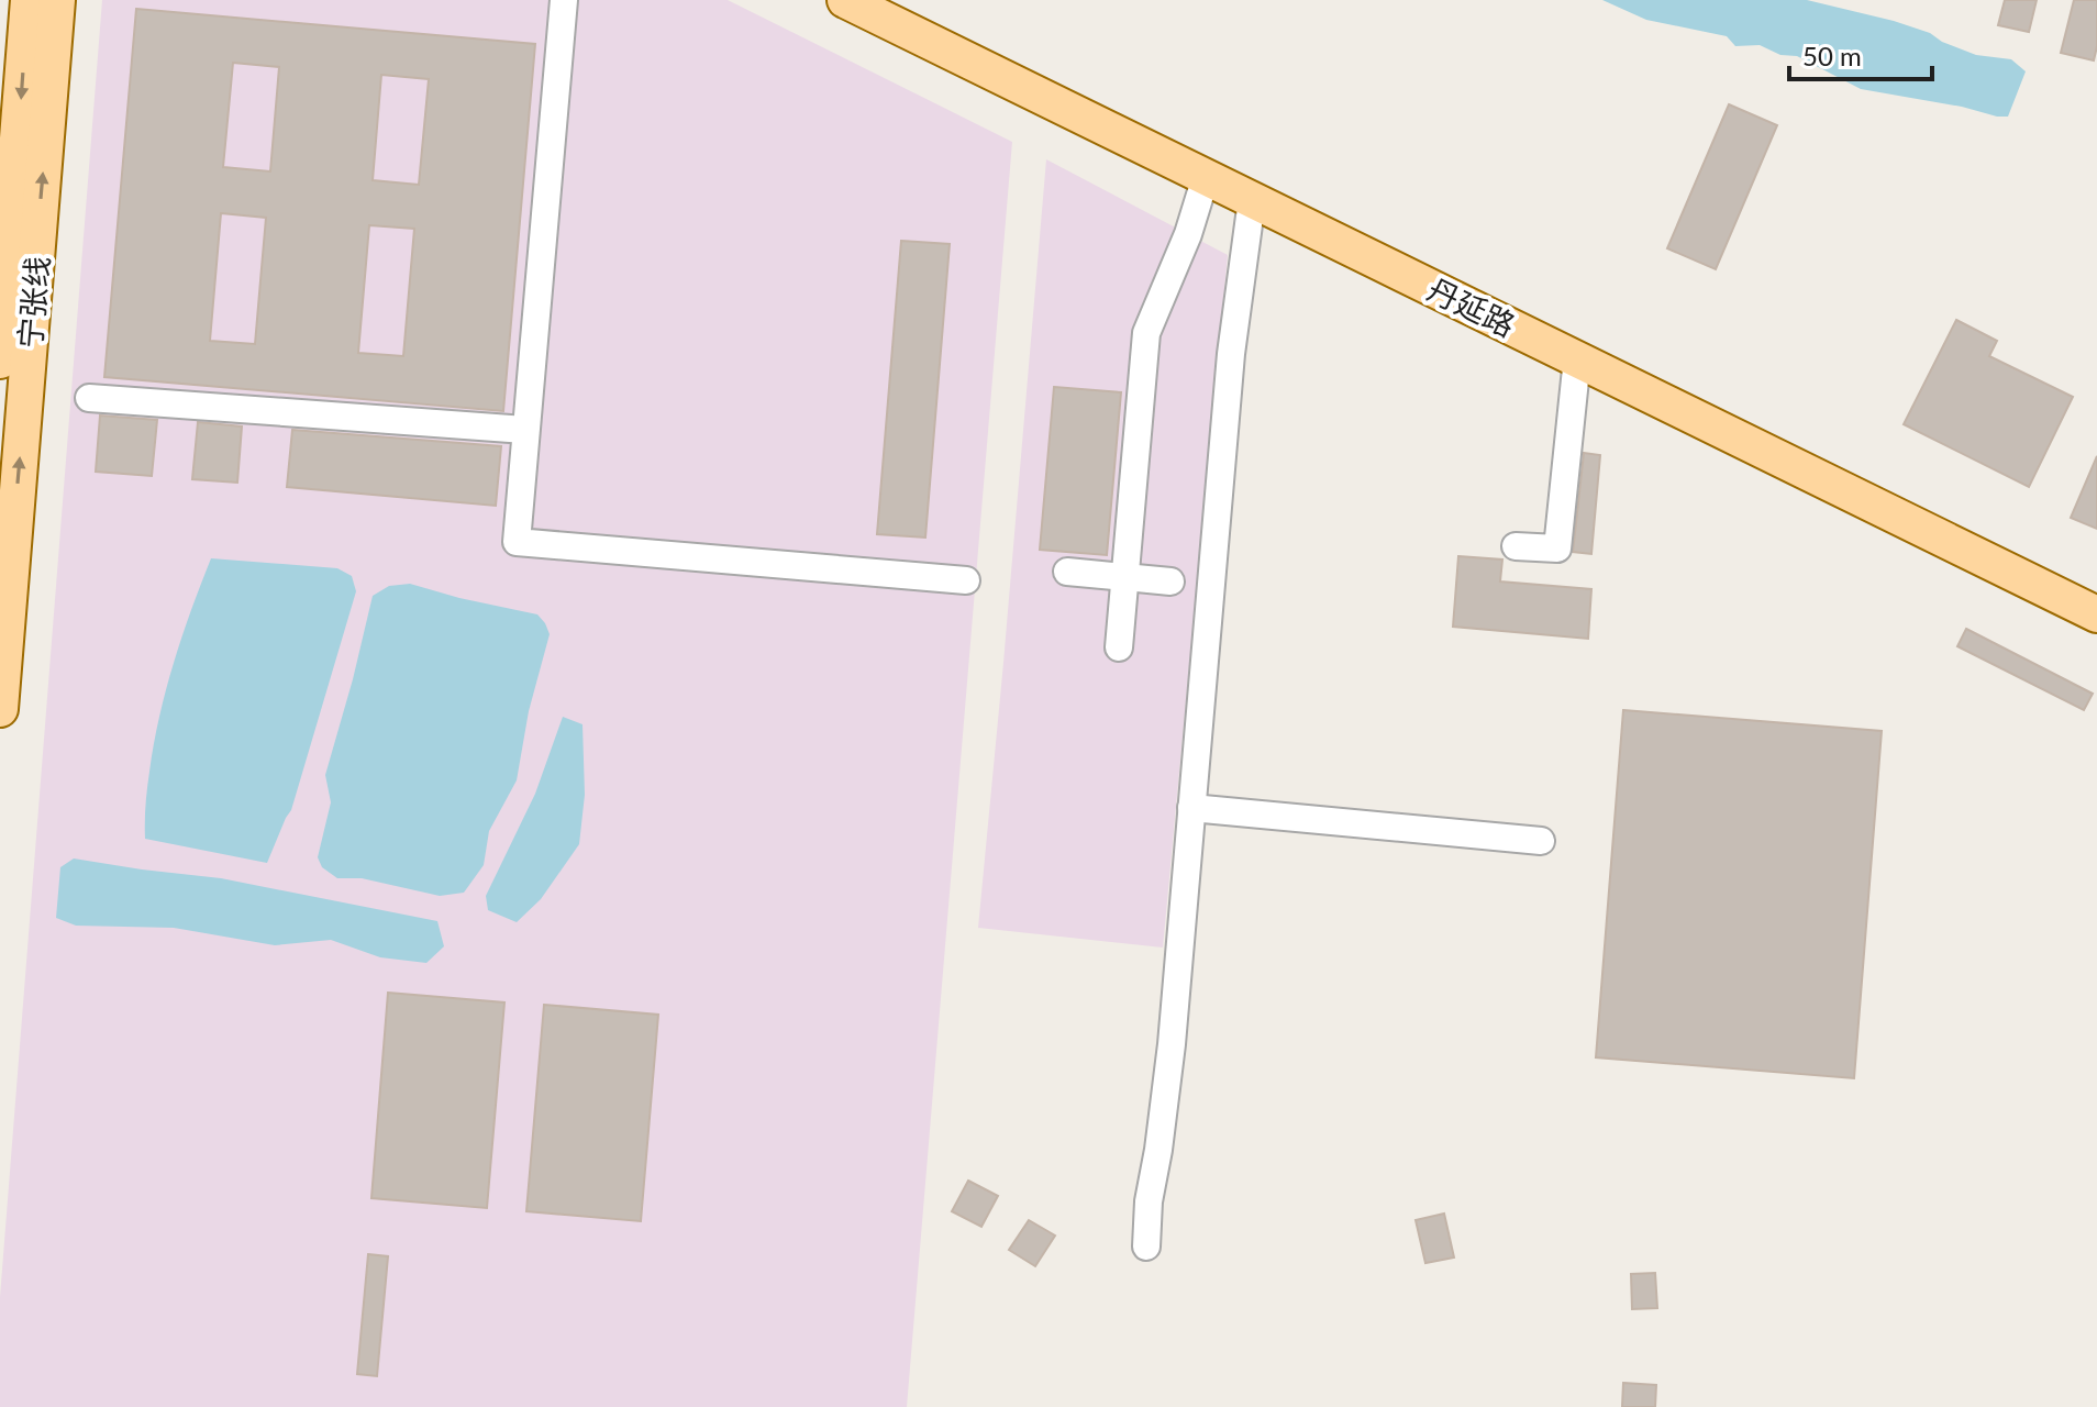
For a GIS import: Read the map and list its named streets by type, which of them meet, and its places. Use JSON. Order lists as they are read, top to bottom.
{
  "streets": {
    "main road": ["宁张线", "丹延路"]
  },
  "scale_bar": "50 m"
}
